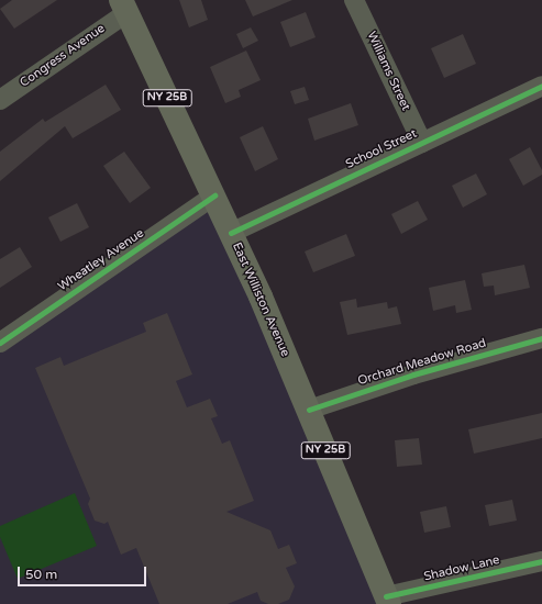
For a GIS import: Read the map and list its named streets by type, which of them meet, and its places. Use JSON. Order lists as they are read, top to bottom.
{
  "streets": {
    "main road": ["NY 25B", "East Williston Avenue"],
    "street": [
      "Congress Avenue",
      "Williams Street",
      "School Street",
      "Wheatley Avenue",
      "Orchard Meadow Road",
      "Shadow Lane"
    ]
  },
  "crossings": [
    ["Congress Avenue", "East Williston Avenue"],
    ["Williams Street", "School Street"],
    ["School Street", "East Williston Avenue"],
    ["Wheatley Avenue", "East Williston Avenue"],
    ["East Williston Avenue", "Orchard Meadow Road"],
    ["East Williston Avenue", "Shadow Lane"]
  ],
  "scale_bar": "50 m"
}
